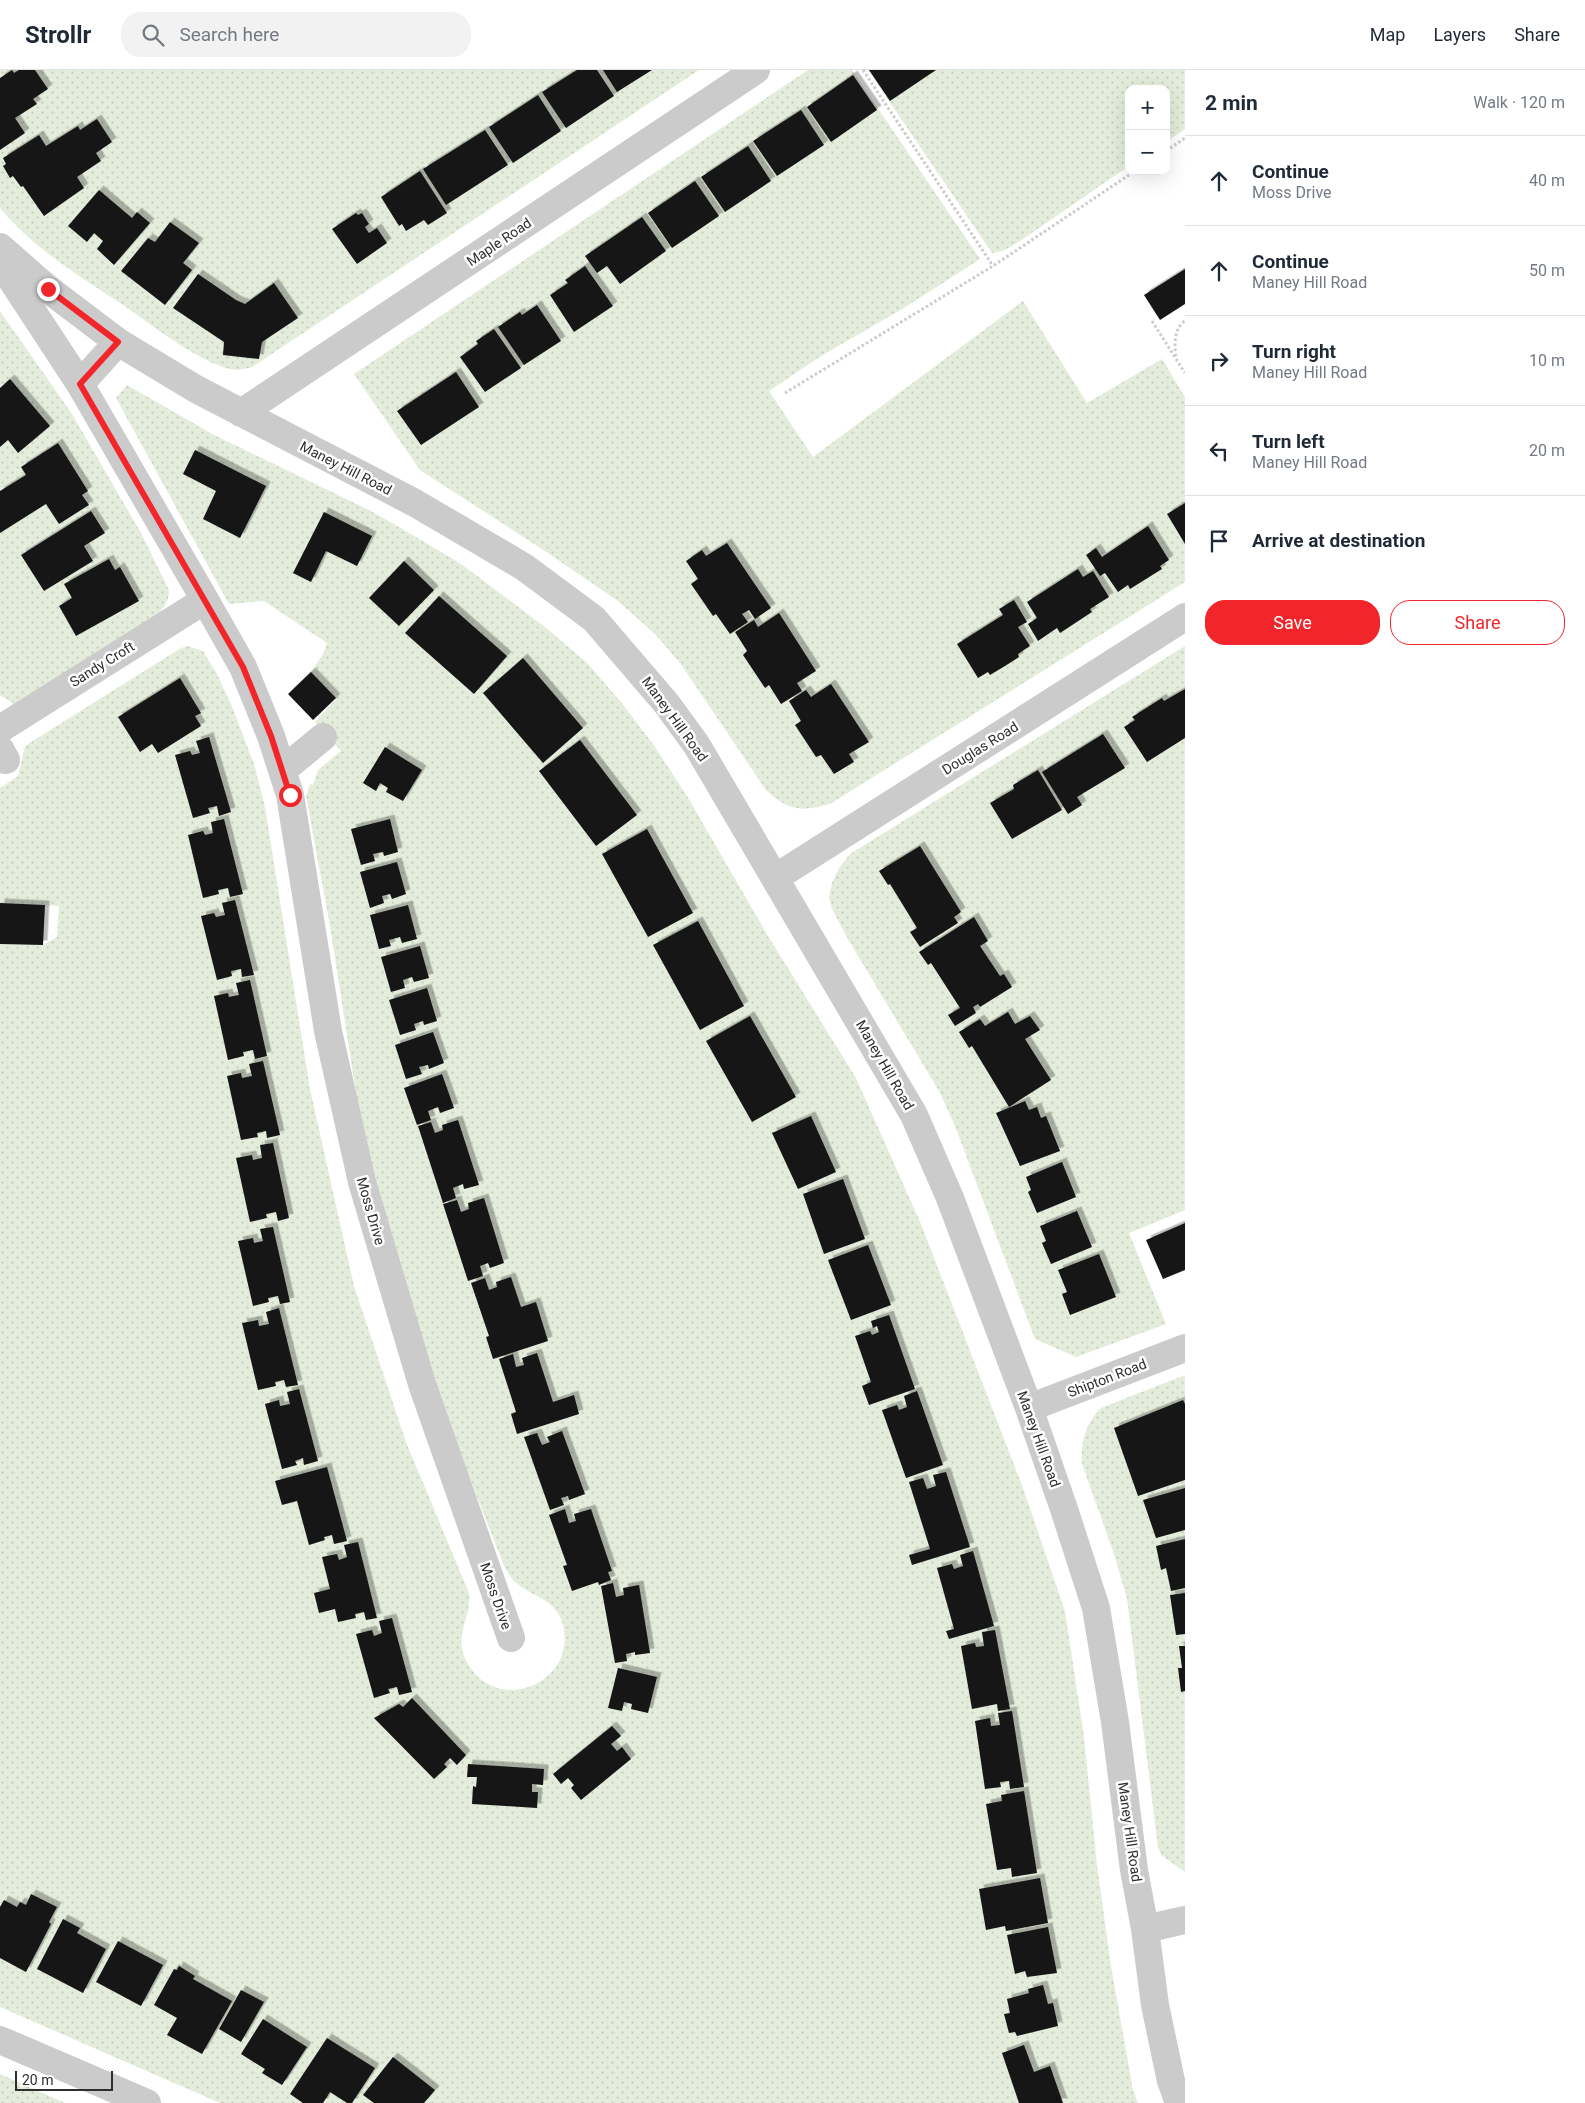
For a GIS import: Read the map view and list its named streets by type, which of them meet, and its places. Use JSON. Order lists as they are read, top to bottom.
{
  "streets": {
    "street": [
      "Maple Road",
      "Maney Hill Road",
      "Sandy Croft",
      "Douglas Road",
      "Moss Drive",
      "Shipton Road"
    ]
  },
  "crossings": [
    ["Maple Road", "Maney Hill Road"],
    ["Maney Hill Road", "Douglas Road"],
    ["Maney Hill Road", "Shipton Road"],
    ["Sandy Croft", "Moss Drive"]
  ],
  "scale_bar": "20 m",
  "page": {
    "header": "Strollr",
    "search": "Search here",
    "nav": ["Map", "Layers", "Share"],
    "heading": ["2 min", "Walk · 120 m"],
    "map_buttons": ["+", "−"],
    "list": [
      ["Continue", "Moss Drive", "40 m"],
      ["Continue", "Maney Hill Road", "50 m"],
      ["Turn right", "Maney Hill Road", "10 m"],
      ["Turn left", "Maney Hill Road", "20 m"],
      "Arrive at destination"
    ],
    "buttons": ["Save", "Share"],
    "scale": "20 m"
  }
}
